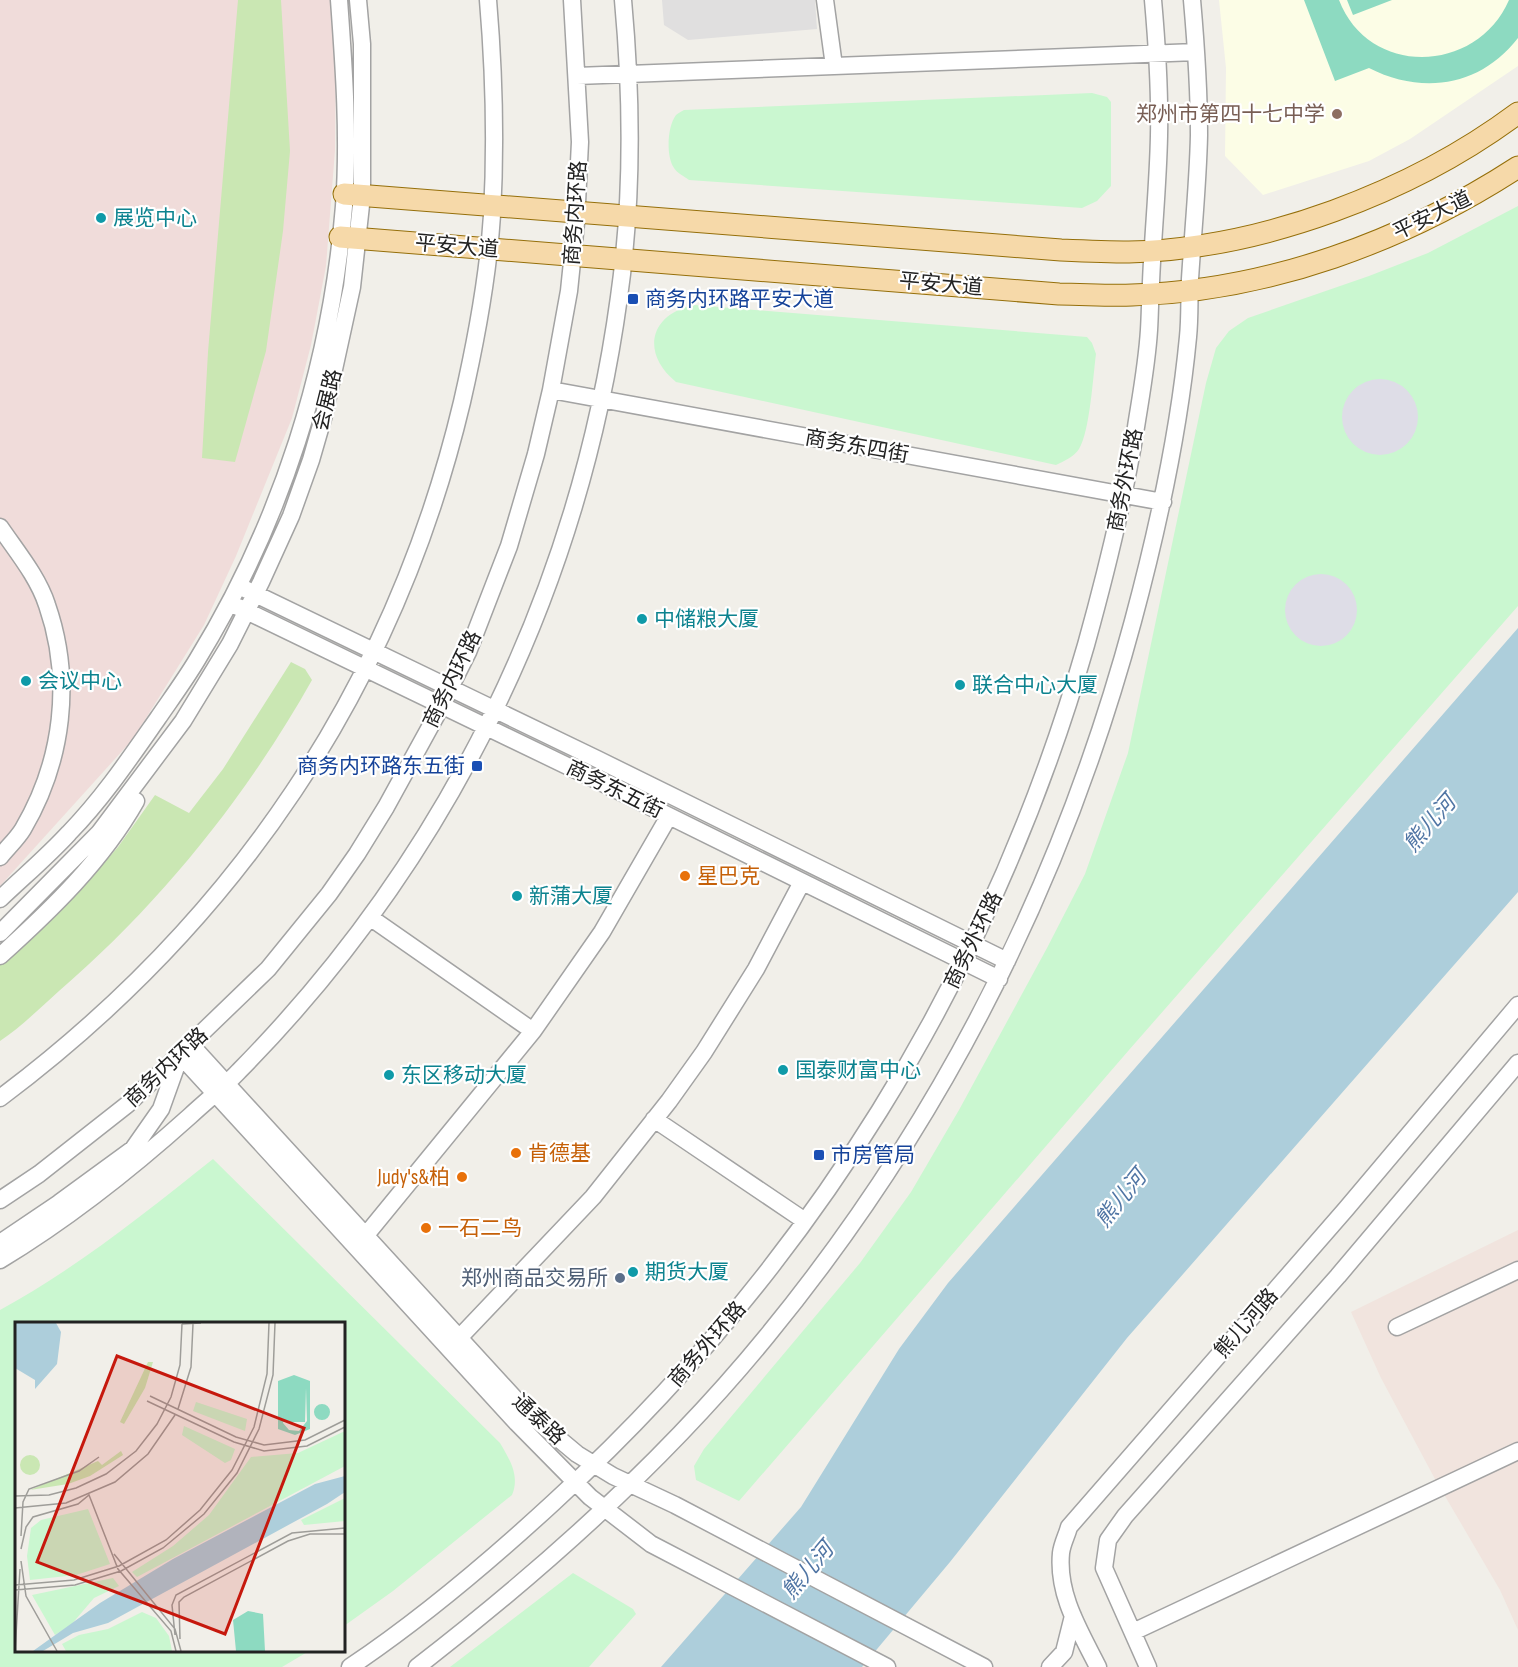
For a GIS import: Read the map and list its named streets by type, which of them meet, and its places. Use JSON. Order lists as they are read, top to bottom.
{
  "streets": {
    "main road": ["平安大道"],
    "street": [
      "商务内环路",
      "会展路",
      "商务东四街",
      "商务外环路",
      "商务东五街",
      "熊儿河路",
      "通泰路"
    ]
  },
  "crossings": [
    ["商务内环路", "平安大道"],
    ["商务内环路", "商务东四街"],
    ["商务内环路", "商务东五街"],
    ["商务内环路", "通泰路"],
    ["平安大道", "会展路"],
    ["平安大道", "商务外环路"],
    ["会展路", "商务东五街"],
    ["商务东四街", "商务外环路"],
    ["商务外环路", "商务东五街"],
    ["商务外环路", "通泰路"]
  ],
  "water": ["熊儿河"],
  "places": {
    "other": [
      "郑州市第四十七中学",
      "展览中心",
      "中储粮大厦",
      "会议中心",
      "联合中心大厦",
      "星巴克",
      "新蒲大厦",
      "国泰财富中心",
      "东区移动大厦",
      "肯德基",
      "Judy's&柏",
      "一石二鸟",
      "期货大厦",
      "郑州商品交易所"
    ],
    "transit": ["商务内环路平安大道", "商务内环路东五街", "市房管局"]
  }
}
